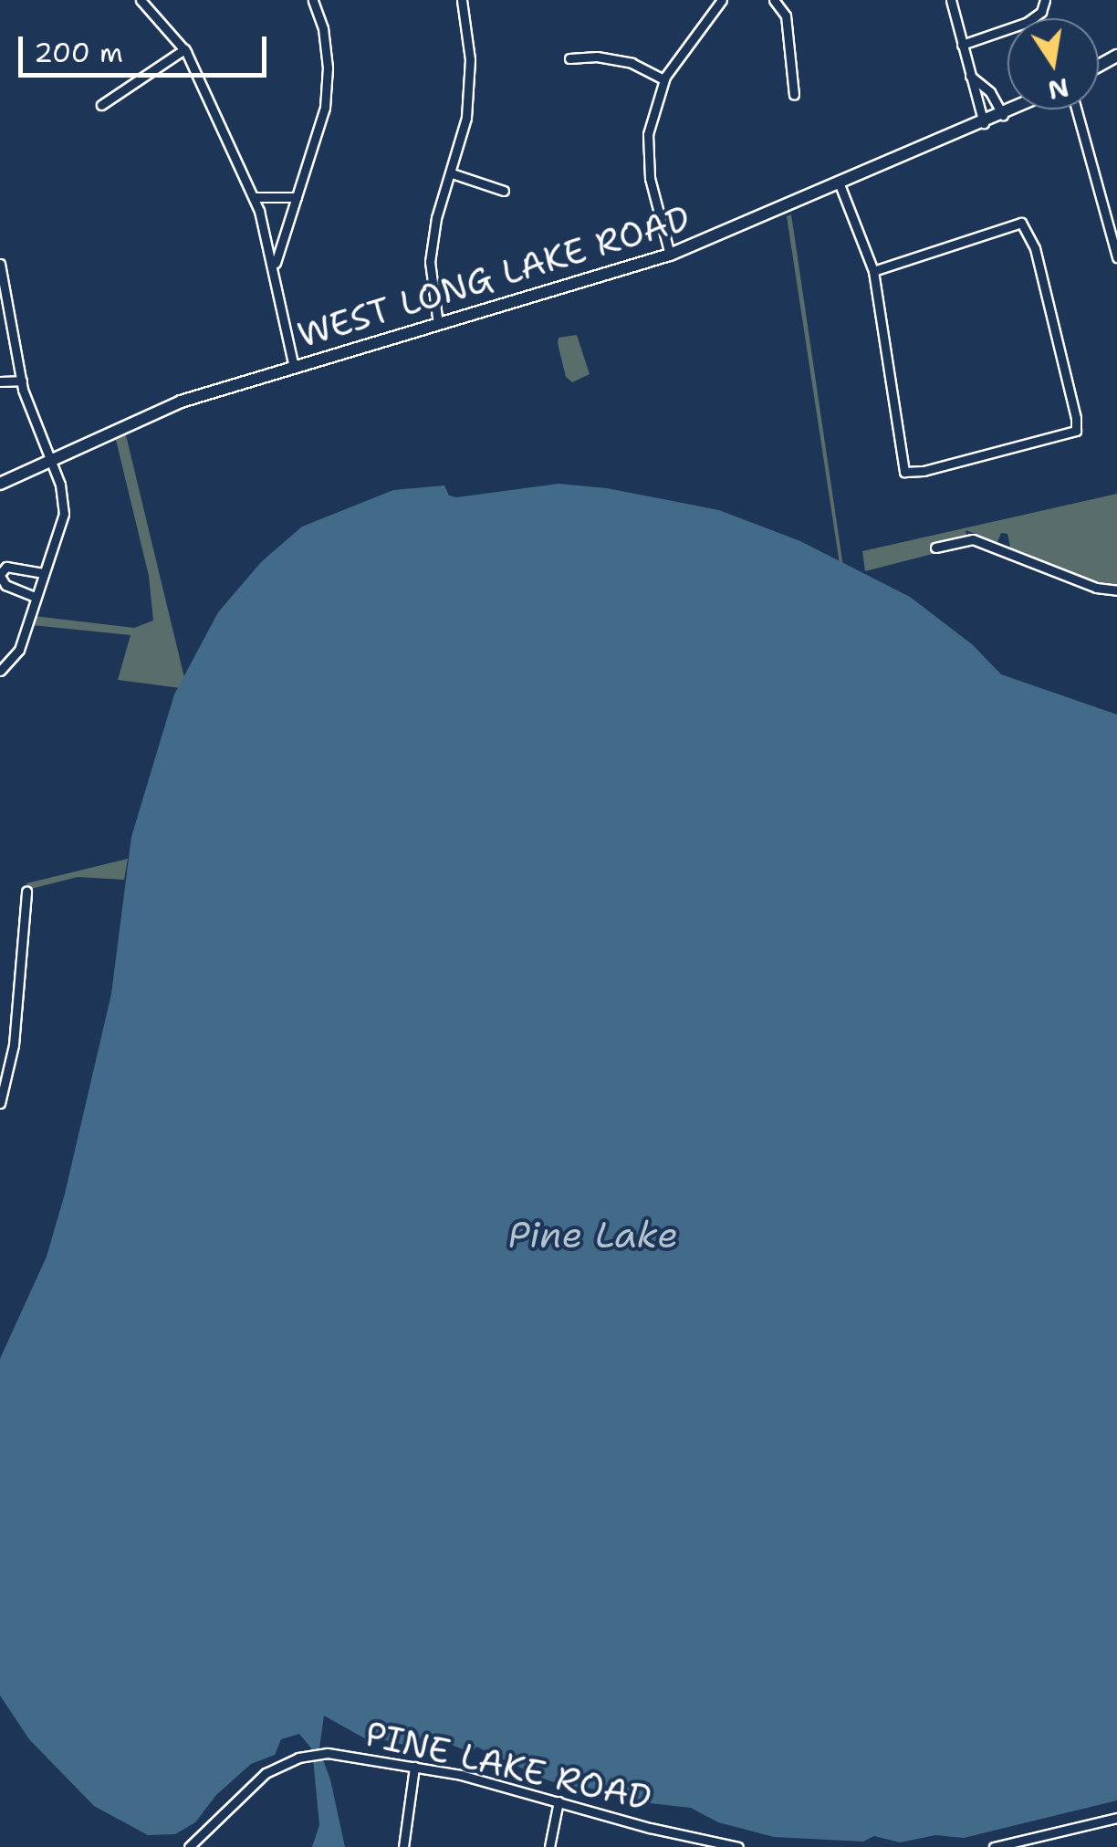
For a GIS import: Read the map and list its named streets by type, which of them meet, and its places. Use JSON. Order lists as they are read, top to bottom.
{
  "streets": {
    "main road": ["WEST LONG LAKE ROAD"],
    "street": ["PINE LAKE ROAD"]
  },
  "water": ["Pine Lake"],
  "scale_bar": "200 m",
  "north": "bottom"
}
